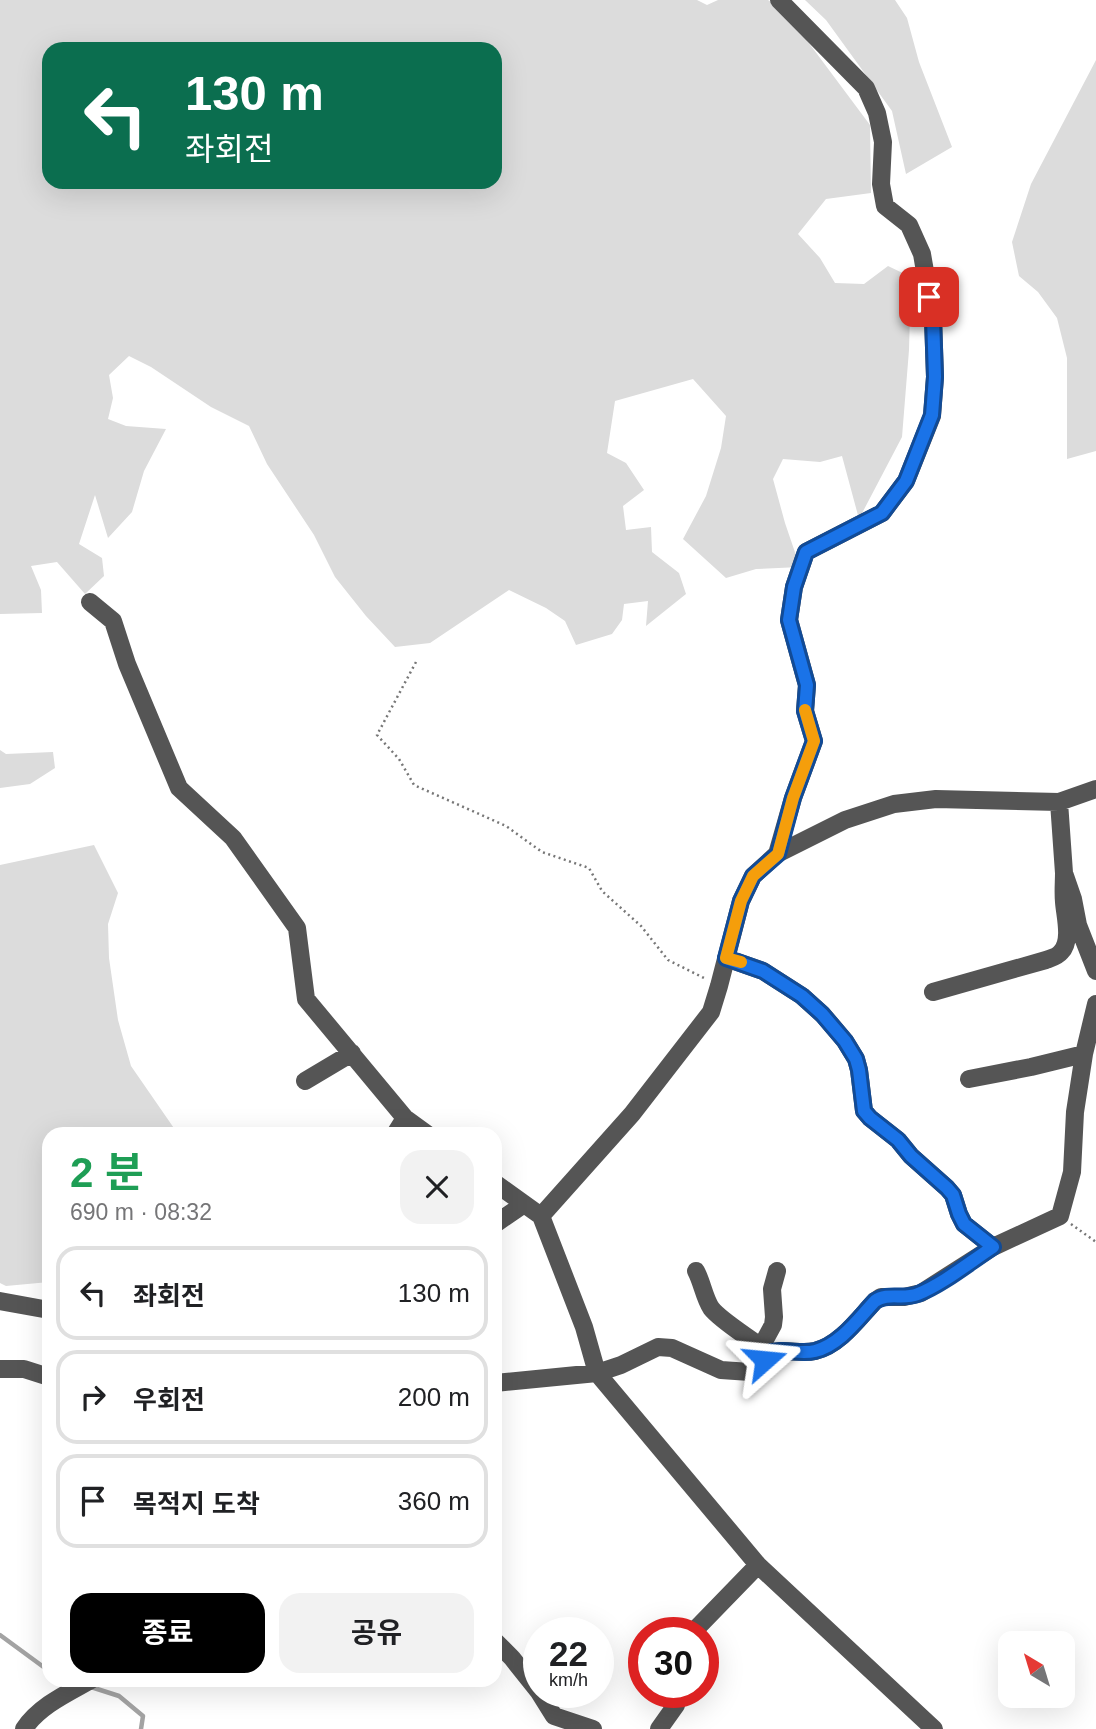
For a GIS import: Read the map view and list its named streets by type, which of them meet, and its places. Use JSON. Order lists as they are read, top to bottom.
{
  "north": "top left",
  "page": {
    "turn": ["130 m", "좌회전"],
    "heading": ["2 분", "690 m · 08:32"],
    "list": [
      {
        "name": "좌회전",
        "value": "130 m"
      },
      {
        "name": "우회전",
        "value": "200 m"
      },
      {
        "name": "목적지 도착",
        "value": "360 m"
      }
    ],
    "buttons": ["종료", "공유"],
    "speed": "22 km/h",
    "limit": "30"
  }
}
